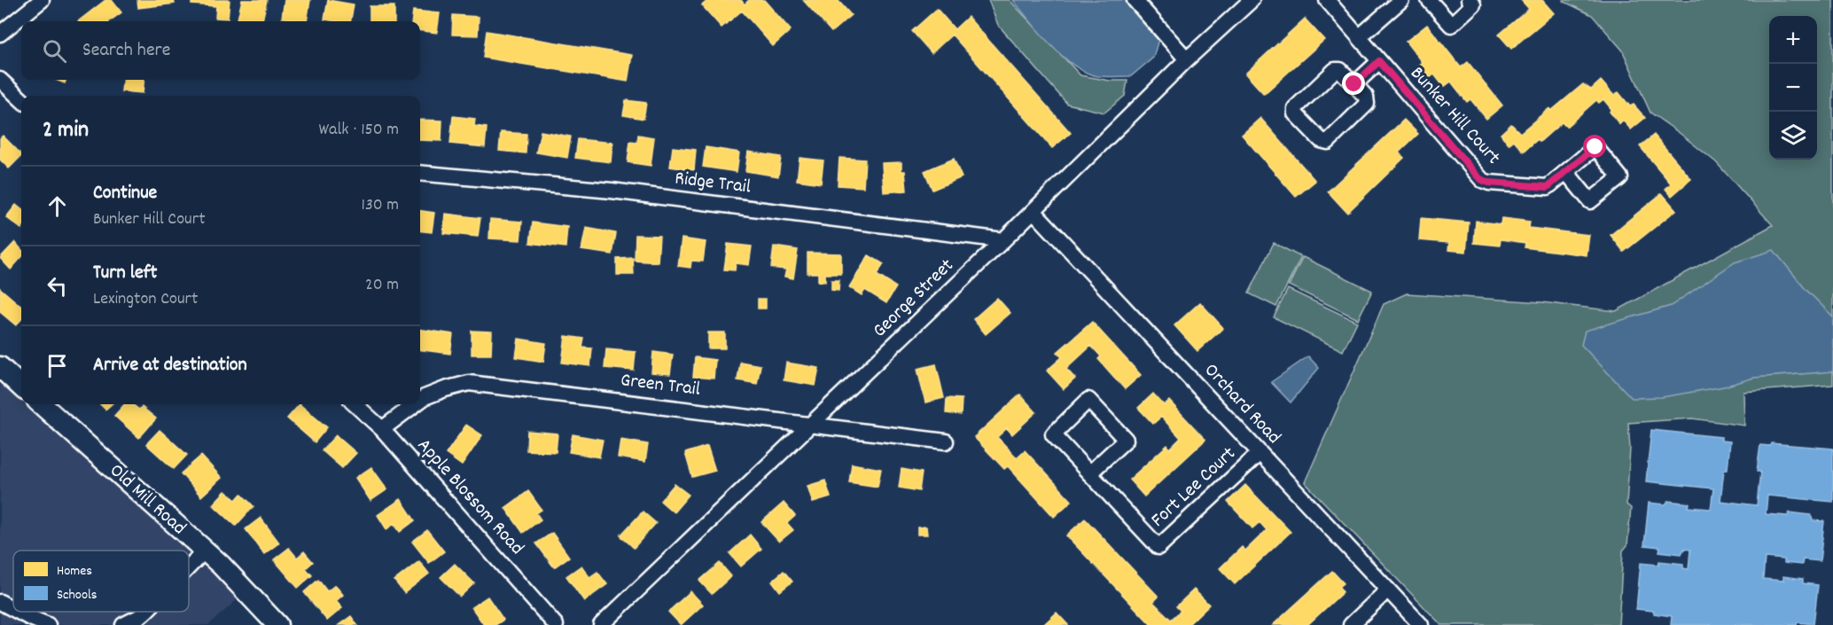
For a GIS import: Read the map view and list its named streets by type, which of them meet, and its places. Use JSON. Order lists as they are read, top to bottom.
{
  "streets": {
    "street": [
      "Bunker Hill Court",
      "Ridge Trail",
      "George Street",
      "Green Trail",
      "Orchard Road",
      "Fort Lee Court",
      "Apple Blossom Road",
      "Old Mill Road"
    ]
  },
  "crossings": [
    ["Ridge Trail", "George Street"],
    ["George Street", "Green Trail"],
    ["George Street", "Orchard Road"],
    ["Green Trail", "Apple Blossom Road"],
    ["Orchard Road", "Fort Lee Court"]
  ],
  "legend": ["Homes", "Schools"],
  "page": {
    "map_buttons": ["+", "−"],
    "search": "Search here",
    "heading": ["2 min", "Walk · 150 m"],
    "list": [
      ["Continue", "Bunker Hill Court", "130 m"],
      ["Turn left", "Lexington Court", "20 m"],
      "Arrive at destination"
    ]
  }
}
